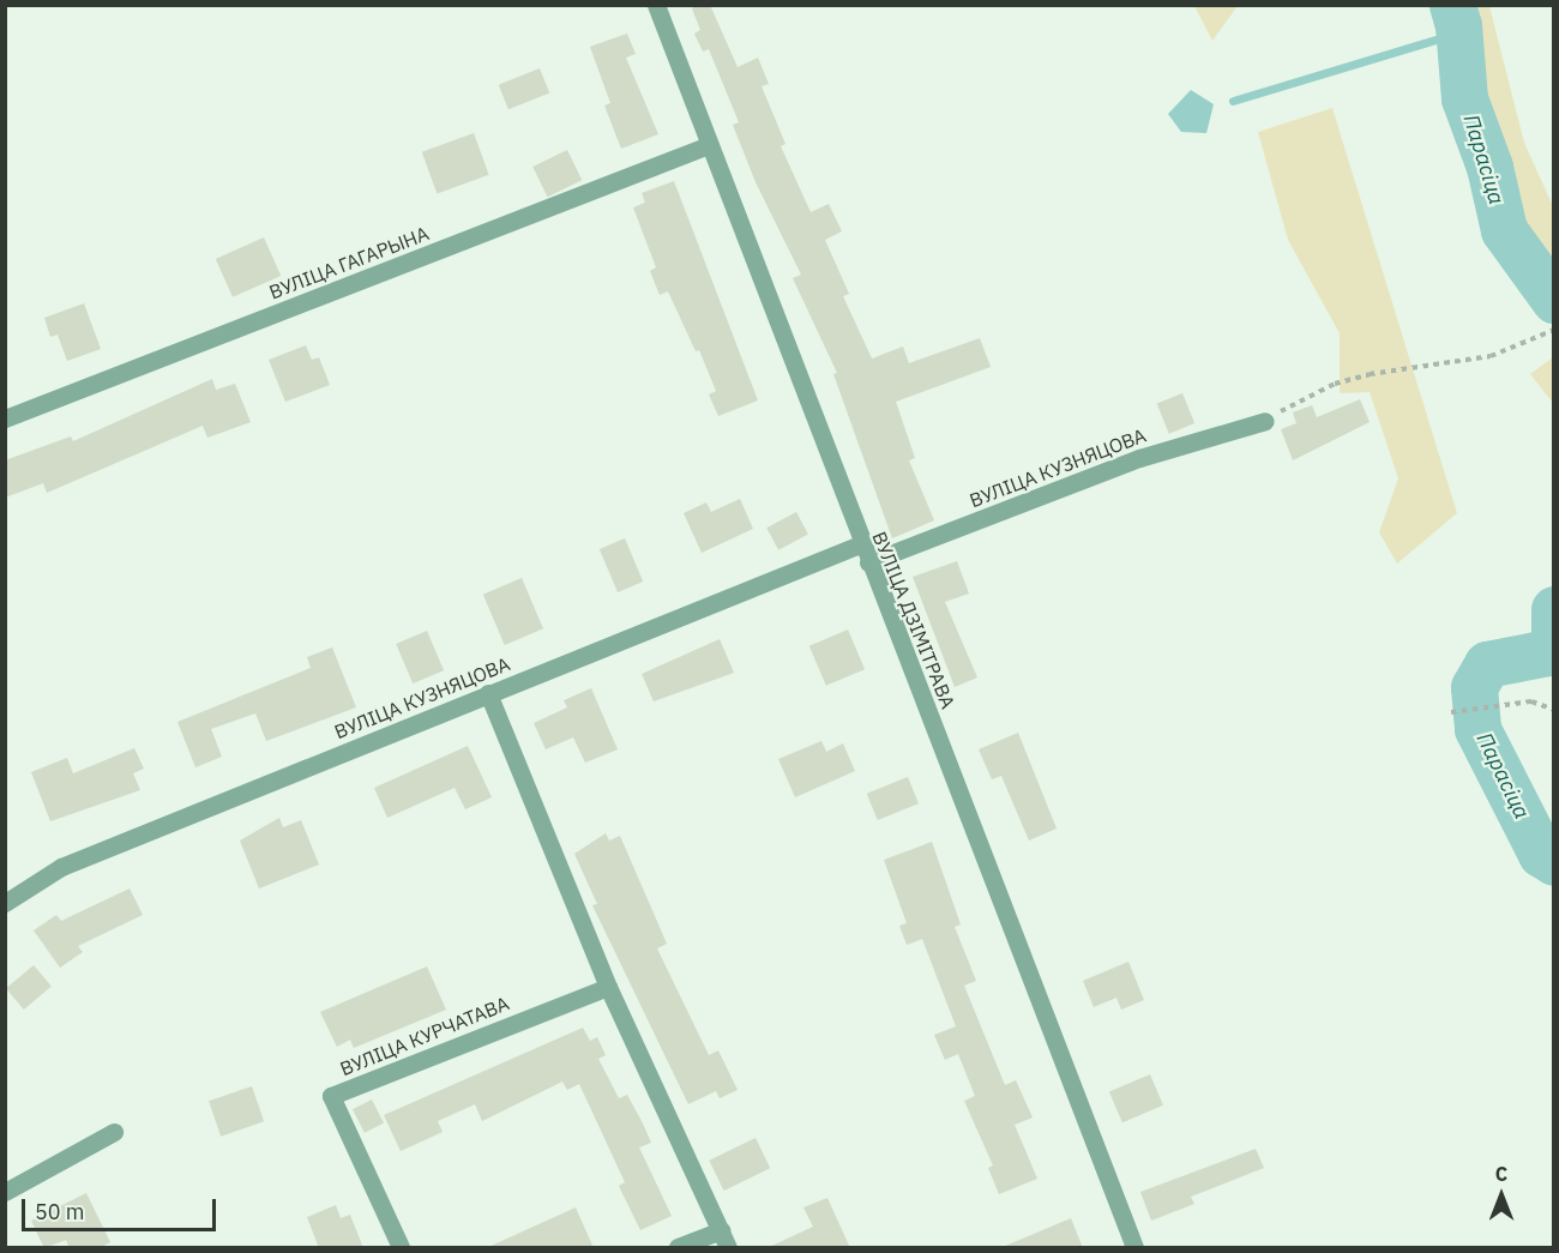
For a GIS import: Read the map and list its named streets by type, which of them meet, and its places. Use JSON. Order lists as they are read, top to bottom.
{
  "streets": {
    "street": [
      "ВУЛІЦА ГАГАРЫНА",
      "ВУЛІЦА КУЗНЯЦОВА",
      "ВУЛІЦА ДЗІМІТРАВА",
      "ВУЛІЦА КУРЧАТАВА"
    ]
  },
  "crossings": [
    ["ВУЛІЦА ГАГАРЫНА", "ВУЛІЦА ДЗІМІТРАВА"],
    ["ВУЛІЦА КУЗНЯЦОВА", "ВУЛІЦА ДЗІМІТРАВА"]
  ],
  "water": ["Парасіца"],
  "scale_bar": "50 m",
  "north": "top"
}
